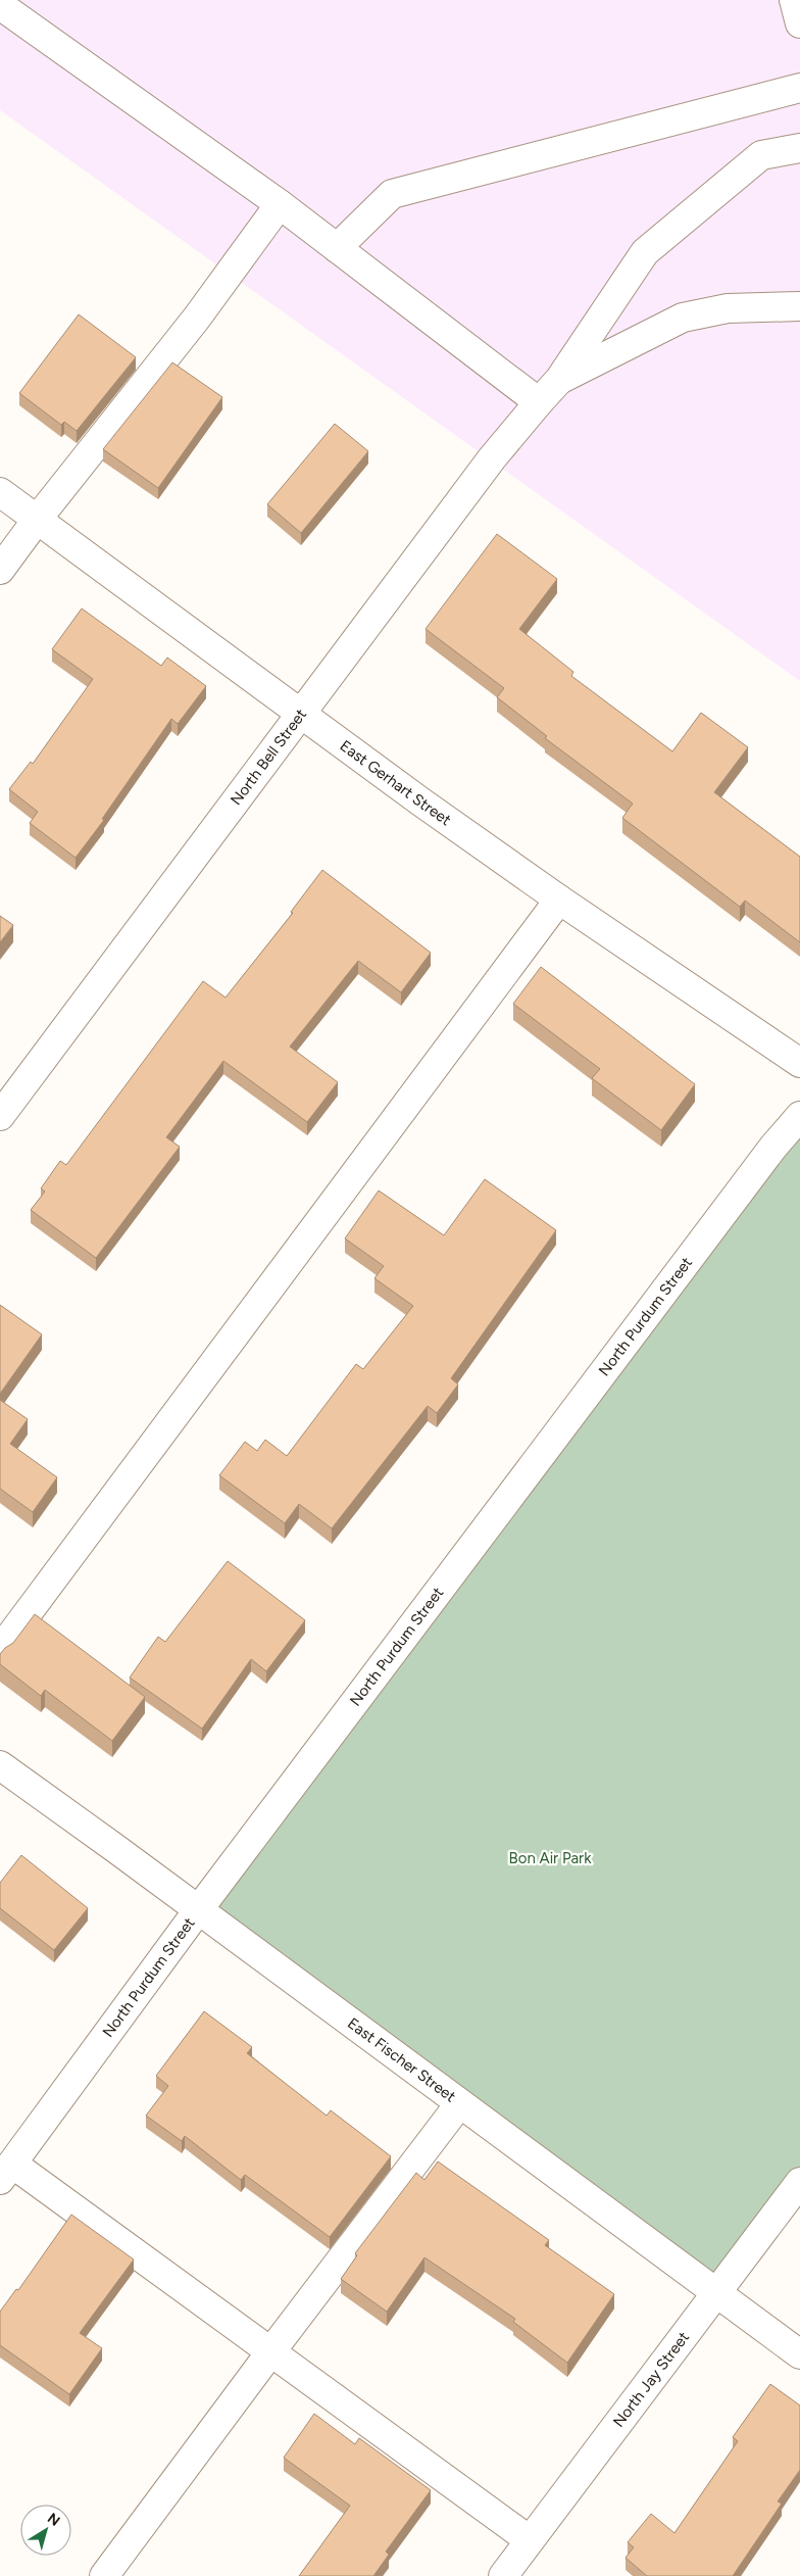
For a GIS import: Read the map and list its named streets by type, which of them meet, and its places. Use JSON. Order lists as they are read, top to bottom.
{
  "streets": {
    "street": [
      "North Bell Street",
      "East Gerhart Street",
      "North Purdum Street",
      "East Fischer Street",
      "North Jay Street"
    ]
  },
  "crossings": [
    ["North Bell Street", "East Gerhart Street"],
    ["North Purdum Street", "East Fischer Street"],
    ["East Fischer Street", "North Jay Street"]
  ],
  "parks": ["Bon Air Park"],
  "north": "top right"
}
